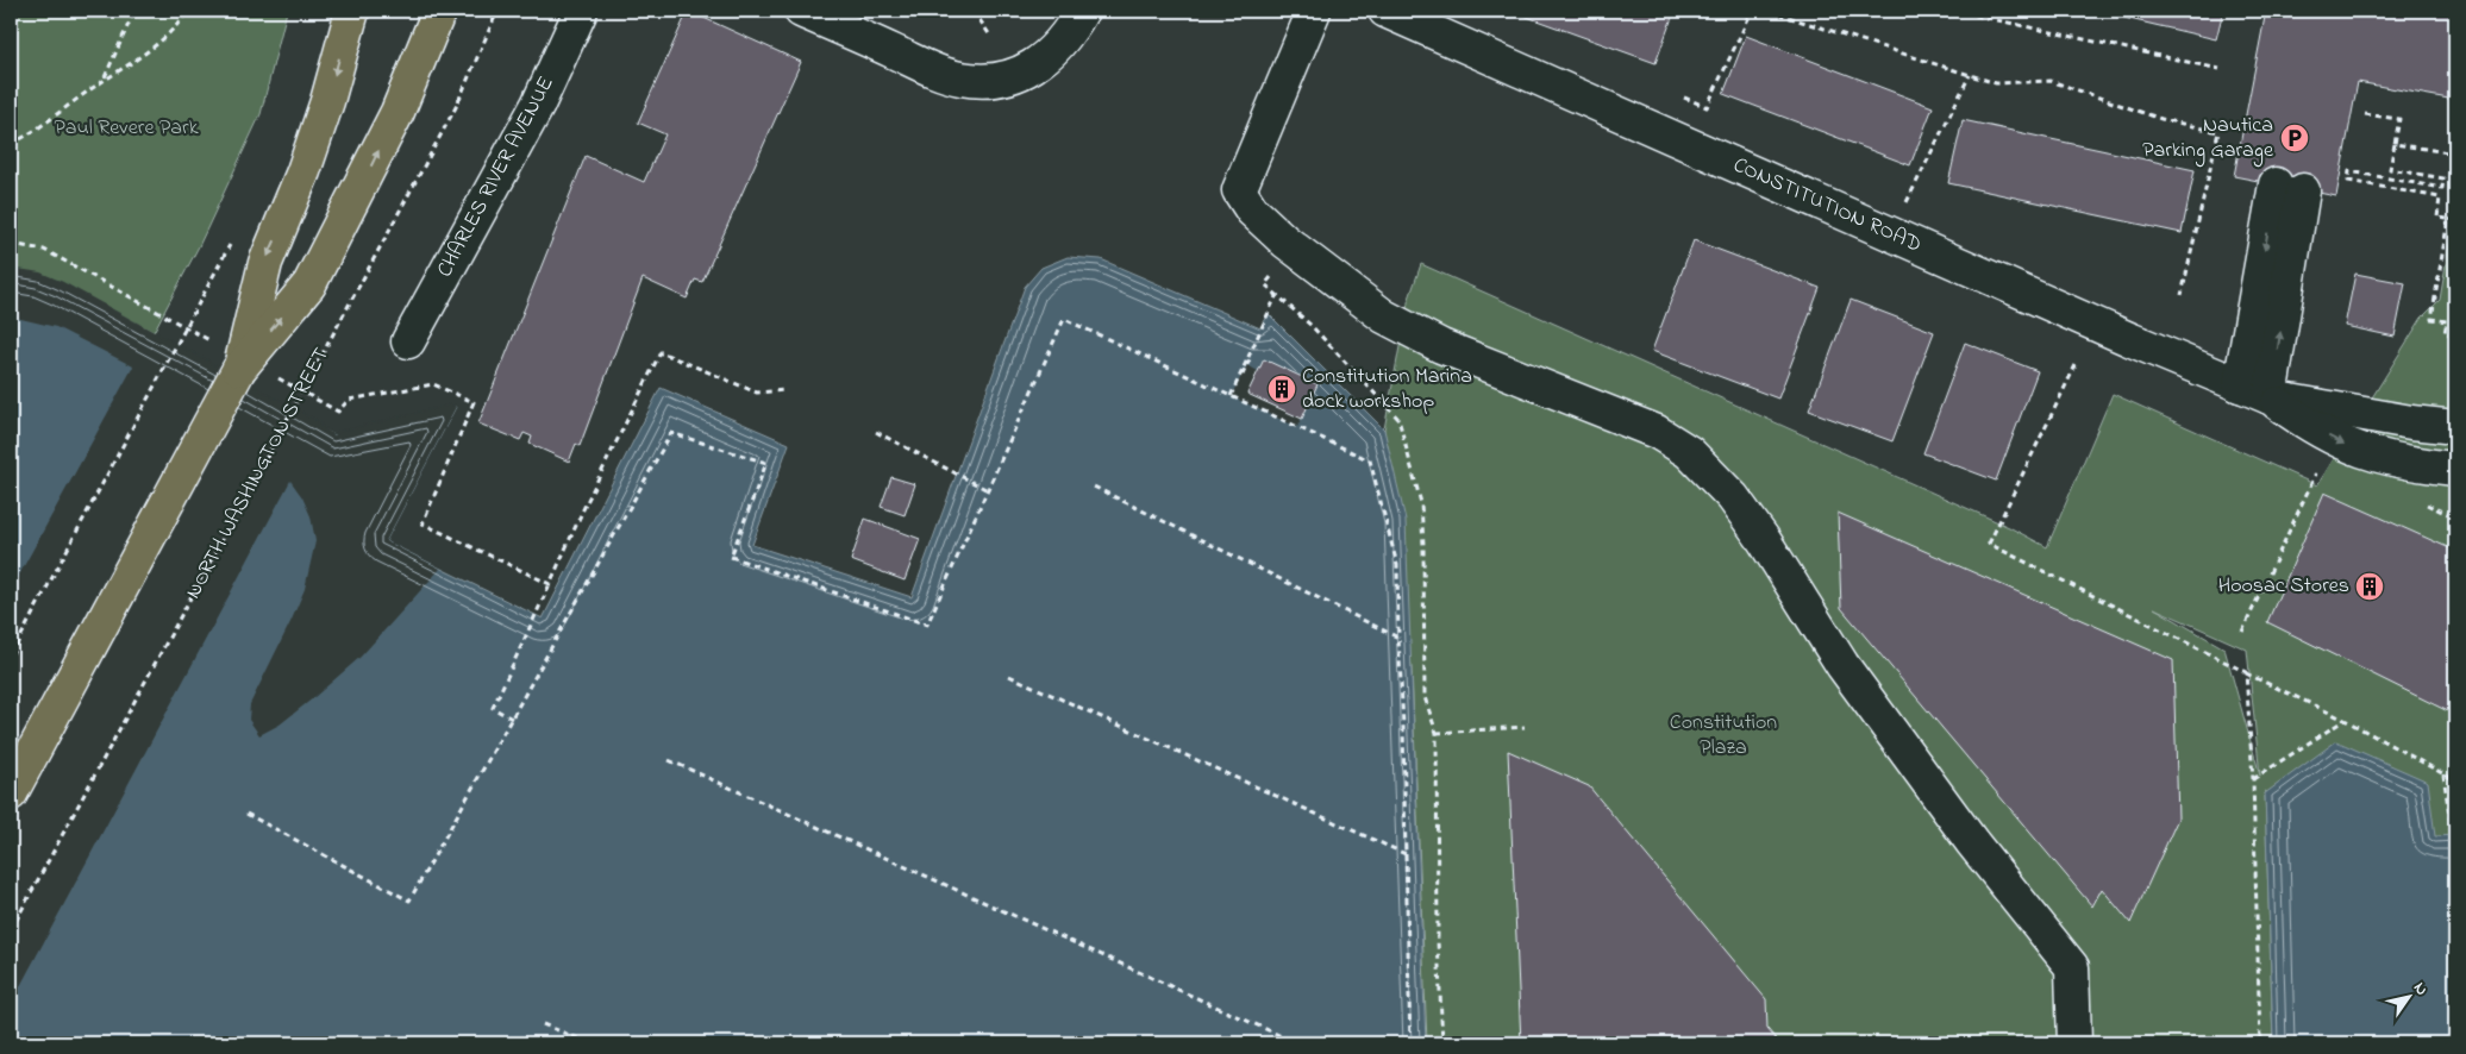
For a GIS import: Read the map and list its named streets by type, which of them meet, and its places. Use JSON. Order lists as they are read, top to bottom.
{
  "streets": {
    "street": ["CHARLES RIVER AVENUE", "CONSTITUTION ROAD"],
    "path": ["NORTH WASHINGTON STREET"]
  },
  "parks": ["Paul Revere Park", "Constitution Plaza"],
  "places": {
    "parking": ["Nautica Parking Garage"],
    "building": ["Constitution Marina dock workshop", "Hoosac Stores"]
  },
  "north": "top right"
}
